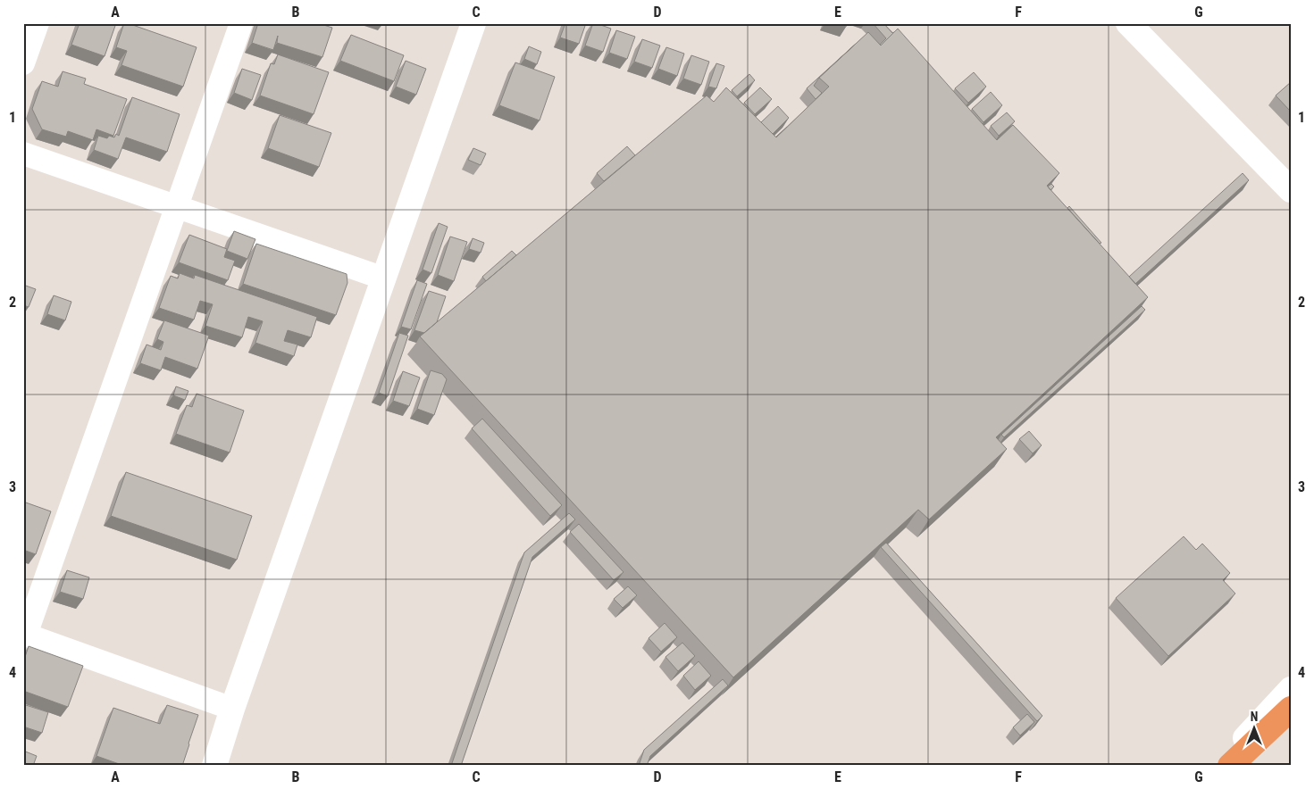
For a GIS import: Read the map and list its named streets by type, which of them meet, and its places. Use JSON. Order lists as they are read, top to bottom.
{
  "north": "top",
  "grid": {
    "columns": [
      "A",
      "B",
      "C",
      "D",
      "E",
      "F",
      "G"
    ],
    "rows": [
      "1",
      "2",
      "3",
      "4"
    ]
  }
}
